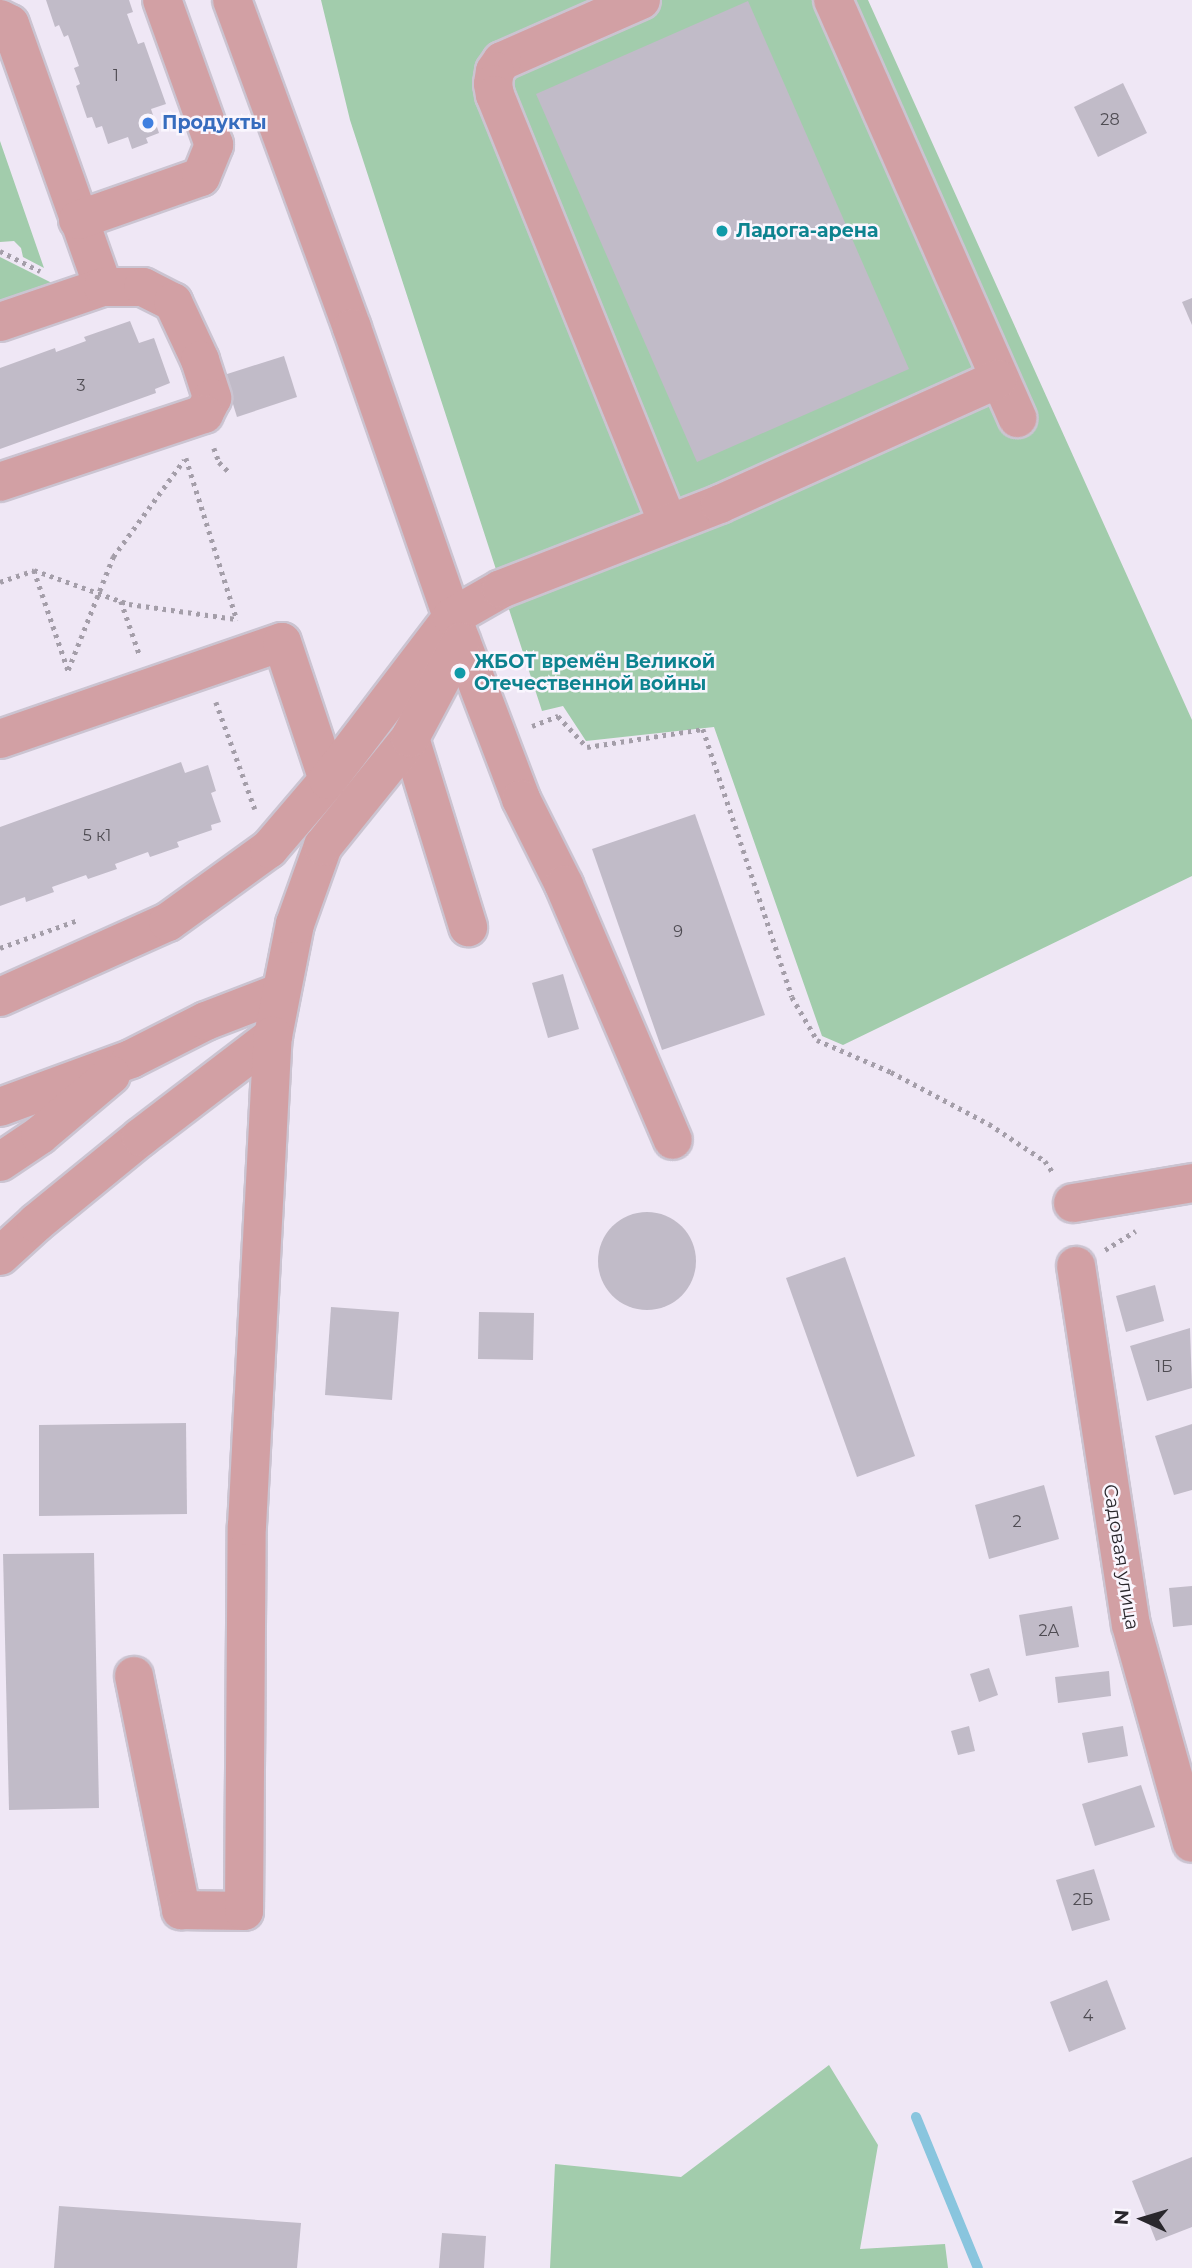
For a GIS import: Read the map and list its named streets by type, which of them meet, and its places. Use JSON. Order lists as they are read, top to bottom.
{
  "streets": {
    "street": ["Садовая улица"]
  },
  "places": ["Продукты", "Ладога-арена", "ЖБОТ времён Великой Отечественной войны"],
  "house_numbers": [
    "1",
    "28",
    "3",
    "5 к1",
    "9",
    "1Б",
    "2",
    "2А",
    "2Б",
    "4"
  ],
  "north": "left"
}
